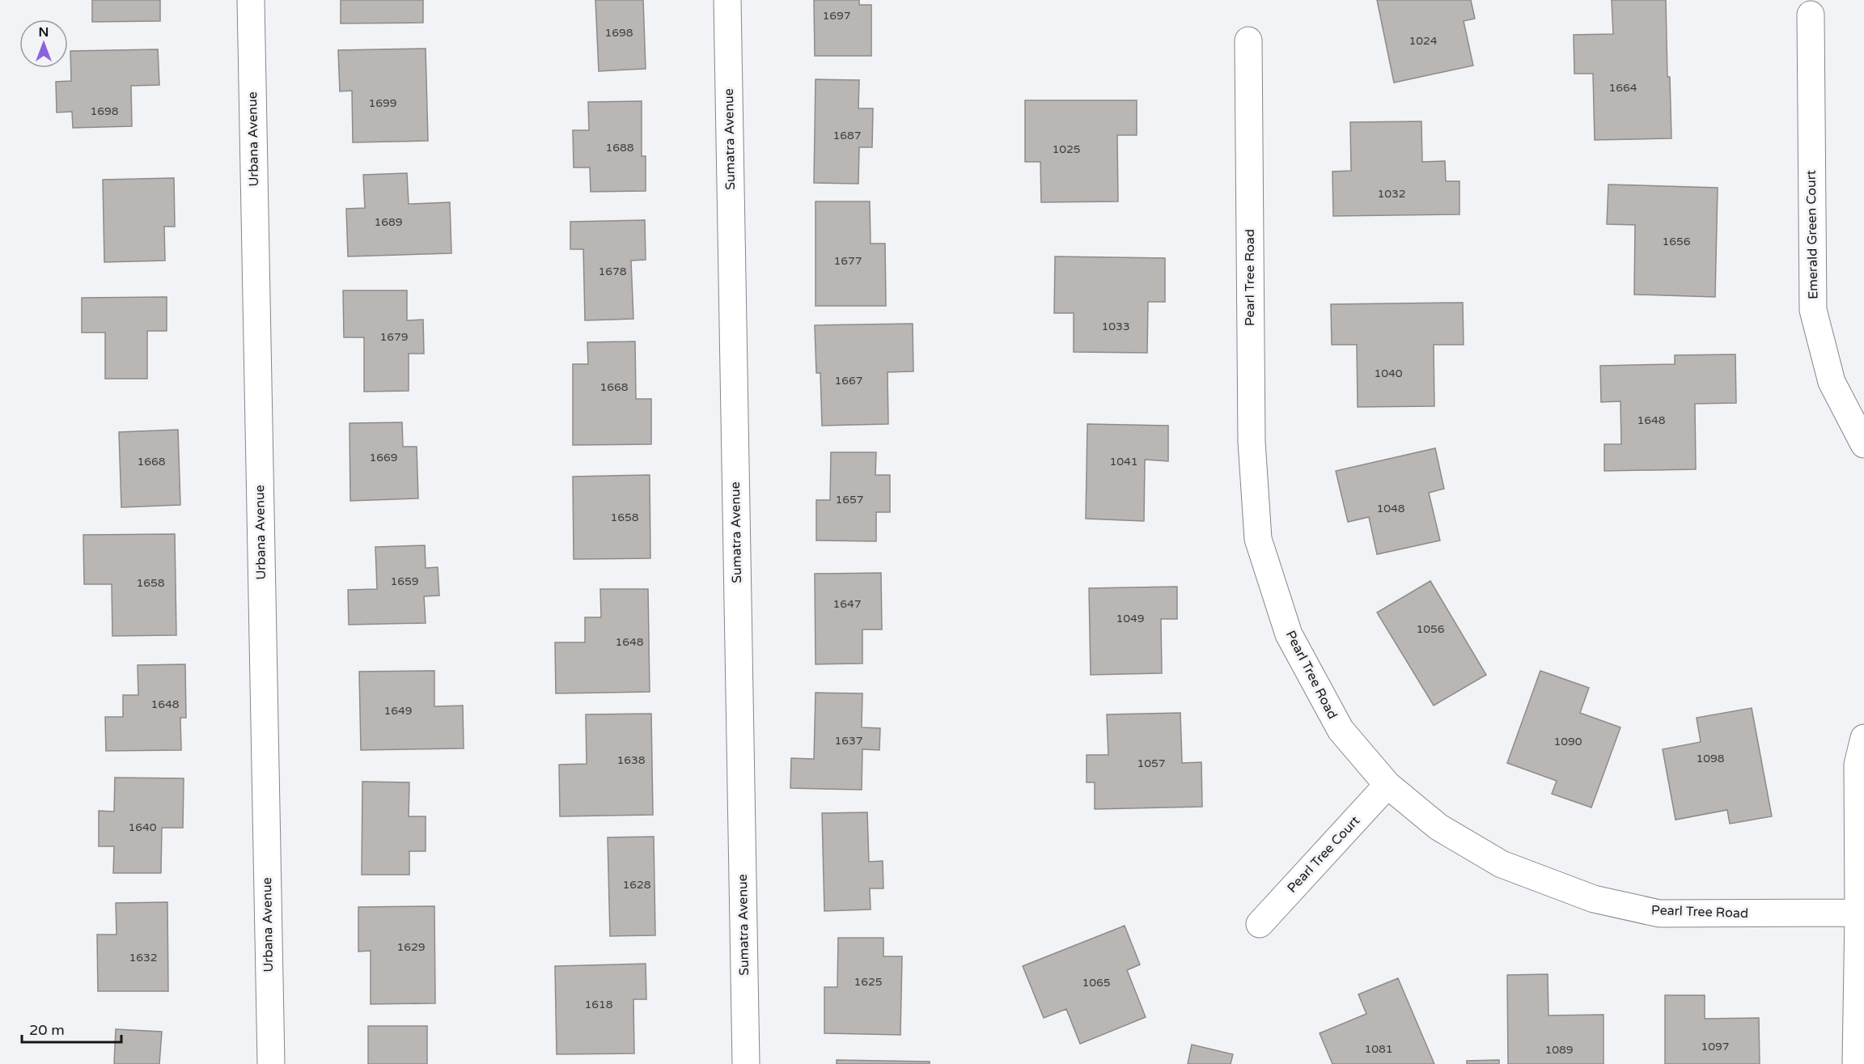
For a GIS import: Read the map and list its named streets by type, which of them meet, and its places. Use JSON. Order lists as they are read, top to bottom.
{
  "streets": {
    "street": [
      "Urbana Avenue",
      "Sumatra Avenue",
      "Emerald Green Court",
      "Pearl Tree Road",
      "Pearl Tree Court"
    ]
  },
  "crossings": [
    ["Pearl Tree Road", "Pearl Tree Court"]
  ],
  "house_numbers": [
    "1697",
    "1698",
    "1024",
    "1664",
    "1699",
    "1698",
    "1687",
    "1688",
    "1025",
    "1032",
    "1689",
    "1656",
    "1677",
    "1678",
    "1033",
    "1679",
    "1040",
    "1667",
    "1668",
    "1648",
    "1669",
    "1668",
    "1041",
    "1657",
    "1048",
    "1658",
    "1659",
    "1658",
    "1647",
    "1049",
    "1056",
    "1648",
    "1648",
    "1649",
    "1637",
    "1090",
    "1098",
    "1638",
    "1057",
    "1640",
    "1628",
    "1629",
    "1632",
    "1625",
    "1065",
    "1618",
    "1097",
    "1081",
    "1089"
  ],
  "scale_bar": "20 m",
  "north": "top"
}
